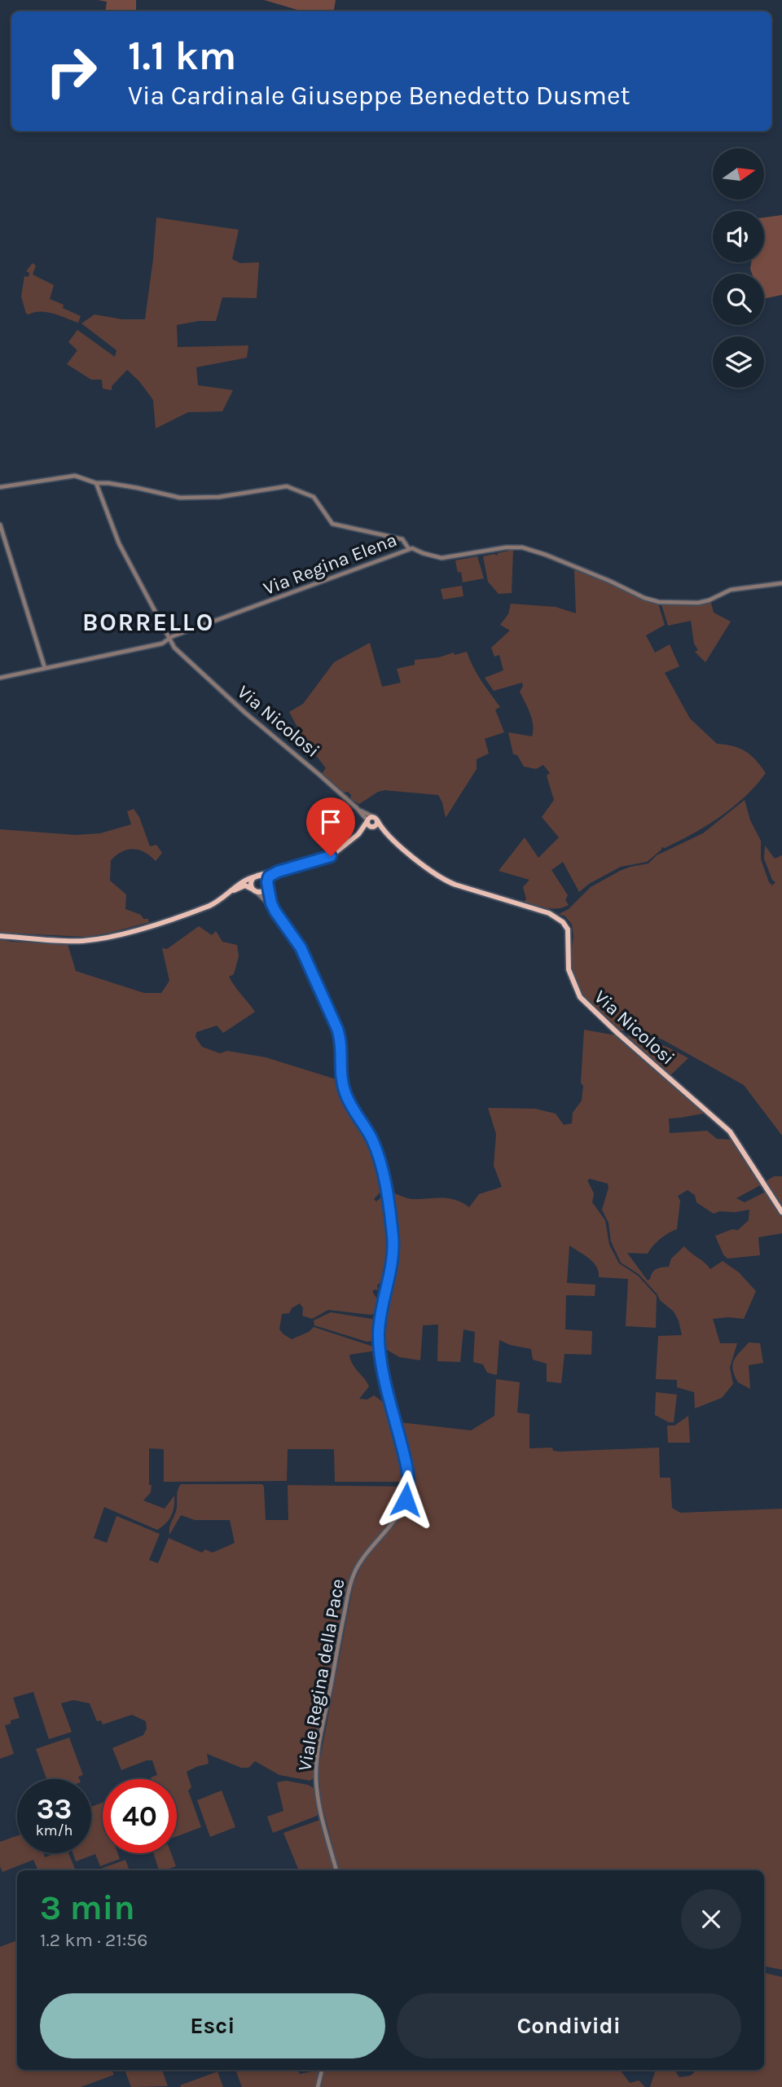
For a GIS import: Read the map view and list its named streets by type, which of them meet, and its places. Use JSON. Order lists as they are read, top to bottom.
{
  "streets": {
    "main road": ["Via Nicolosi"],
    "street": ["Via Regina Elena", "Viale Regina della Pace"]
  },
  "districts": ["BORRELLO"],
  "north": "right",
  "page": {
    "turn": ["1.1 km", "Via Cardinale Giuseppe Benedetto Dusmet"],
    "speed": "33 km/h",
    "limit": "40",
    "heading": ["3 min", "1.2 km · 21:56"],
    "buttons": ["Esci", "Condividi"]
  }
}
